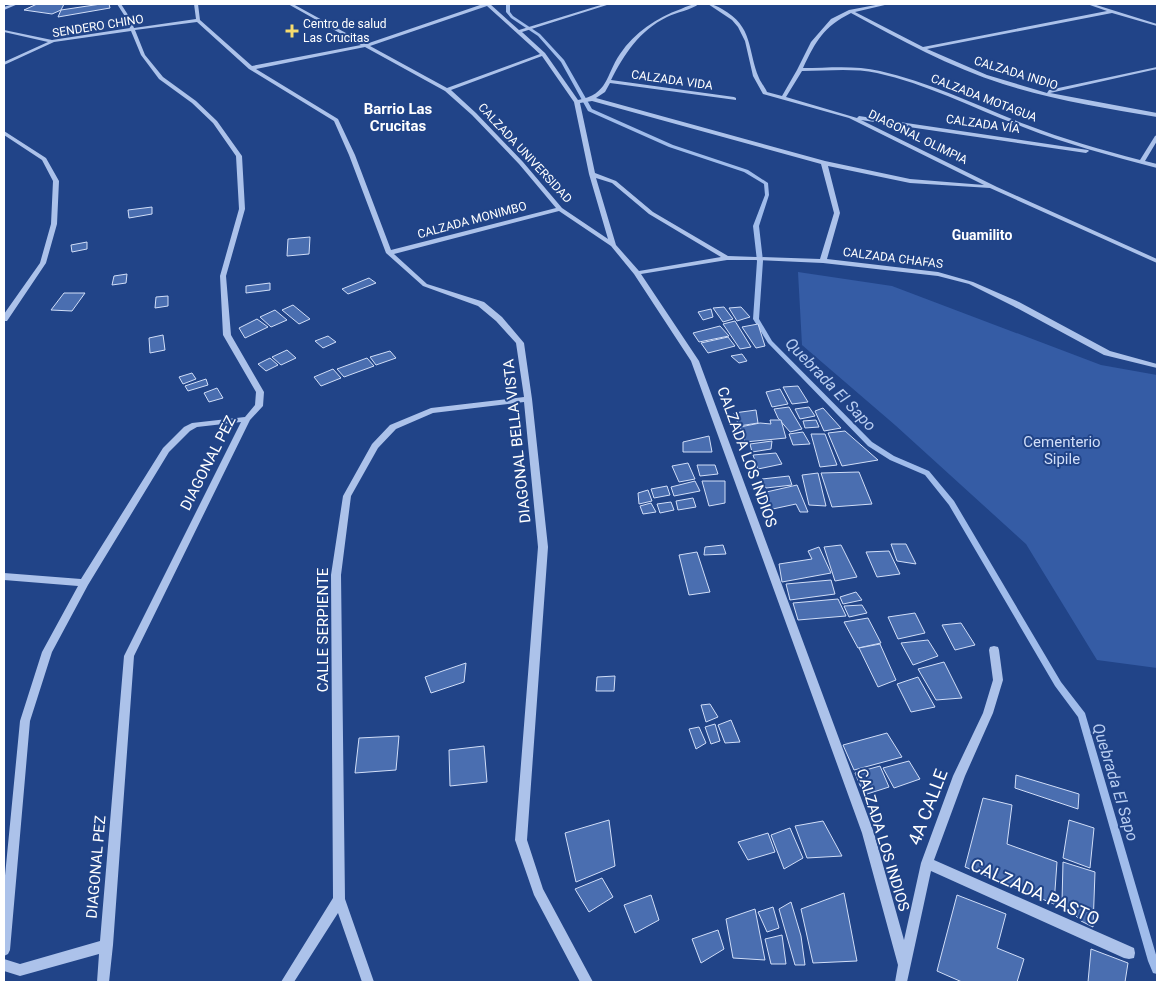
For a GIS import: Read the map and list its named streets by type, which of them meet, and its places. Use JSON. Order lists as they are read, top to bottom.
{
  "streets": {
    "street": [
      "SENDERO CHINO",
      "CALZADA INDIO",
      "CALZADA VIDA",
      "CALZADA MOTAGUA",
      "CALZADA VÍA",
      "DIAGONAL OLIMPIA",
      "CALZADA UNIVERSIDAD",
      "CALZADA MONIMBO",
      "CALZADA CHAFAS",
      "DIAGONAL BELLA VISTA",
      "CALZADA LOS INDIOS",
      "DIAGONAL PEZ",
      "CALLE SERPIENTE",
      "4A CALLE",
      "CALZADA PASTO"
    ]
  },
  "crossings": [
    ["SENDERO CHINO", "DIAGONAL BELLA VISTA"],
    ["SENDERO CHINO", "DIAGONAL PEZ"],
    ["CALZADA MOTAGUA", "CALZADA VÍA"],
    ["CALZADA VÍA", "DIAGONAL OLIMPIA"],
    ["CALZADA UNIVERSIDAD", "CALZADA MONIMBO"],
    ["CALZADA UNIVERSIDAD", "CALZADA LOS INDIOS"],
    ["CALZADA MONIMBO", "DIAGONAL BELLA VISTA"],
    ["CALZADA CHAFAS", "CALZADA LOS INDIOS"],
    ["DIAGONAL BELLA VISTA", "CALLE SERPIENTE"],
    ["CALZADA LOS INDIOS", "4A CALLE"],
    ["4A CALLE", "CALZADA PASTO"]
  ],
  "districts": ["Barrio Las Crucitas", "Guamilito"],
  "water": ["Quebrada El Sapo"],
  "parks": ["Cementerio Sipile"],
  "places": {
    "health": ["Centro de salud Las Crucitas"]
  }
}
